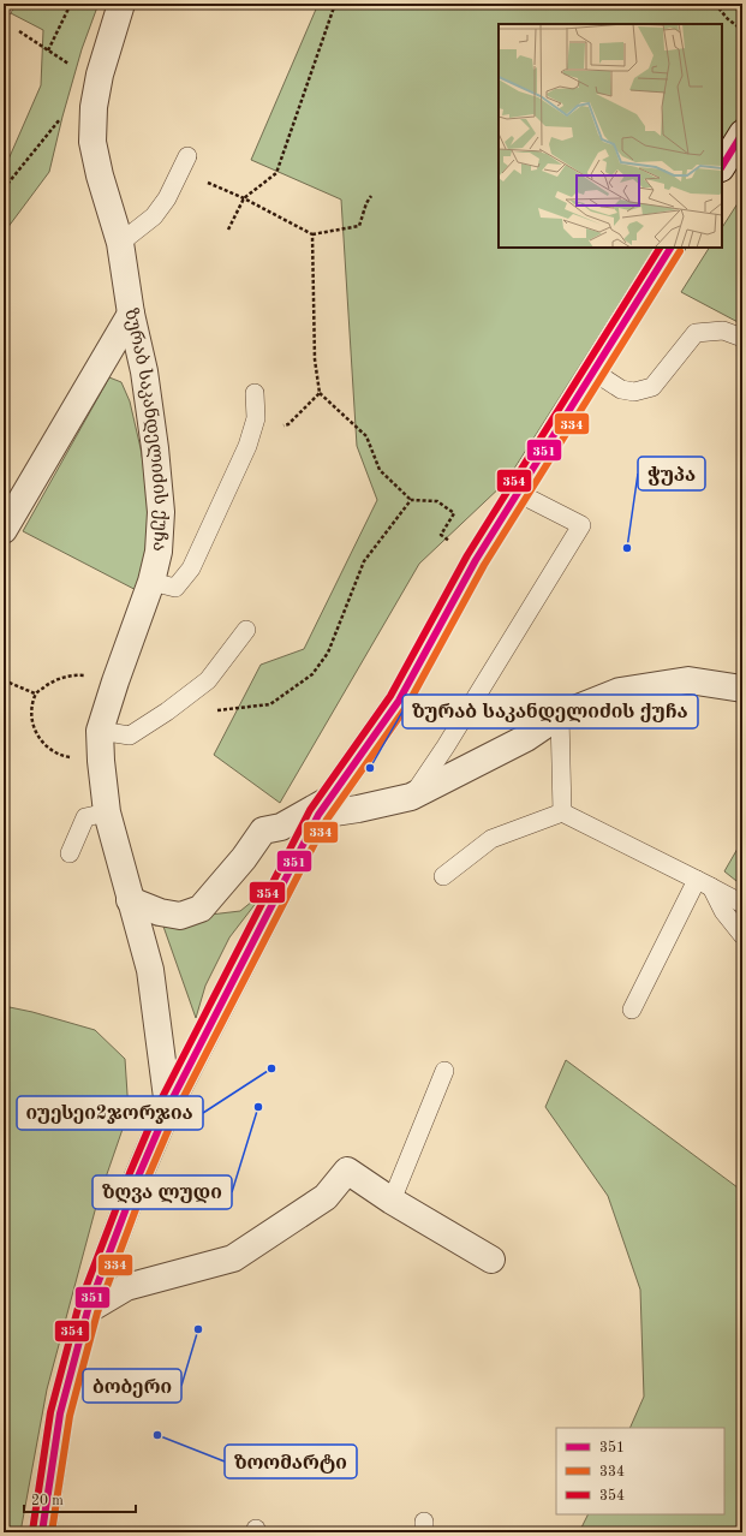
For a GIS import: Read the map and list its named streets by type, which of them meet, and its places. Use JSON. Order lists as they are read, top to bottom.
{
  "streets": {
    "street": ["ზურაბ საკანდელიძის ქუჩა"]
  },
  "places": [
    "ჭუპა",
    "ზურაბ საკანდელიძის ქუჩა",
    "იუესეი2ჯორჯია",
    "ზღვა ლუდი",
    "ბობერი",
    "ზოომარტი"
  ],
  "lines": ["transit line 351", "transit line 354", "transit line 334"],
  "legend": ["351", "334", "354"],
  "scale_bar": "20 m"
}
